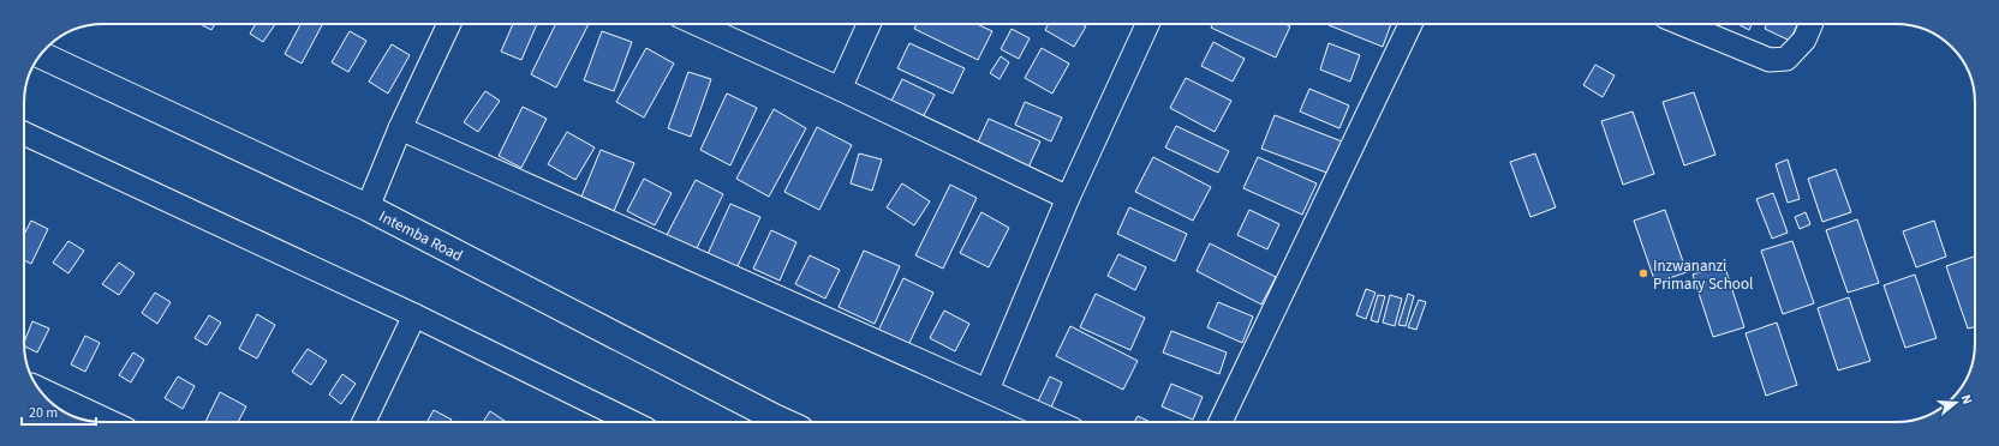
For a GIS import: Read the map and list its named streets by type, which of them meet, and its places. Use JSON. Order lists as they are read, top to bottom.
{
  "streets": {
    "street": ["Intemba Road"]
  },
  "places": ["Inzwananzi Primary School"],
  "scale_bar": "20 m",
  "north": "right"
}
